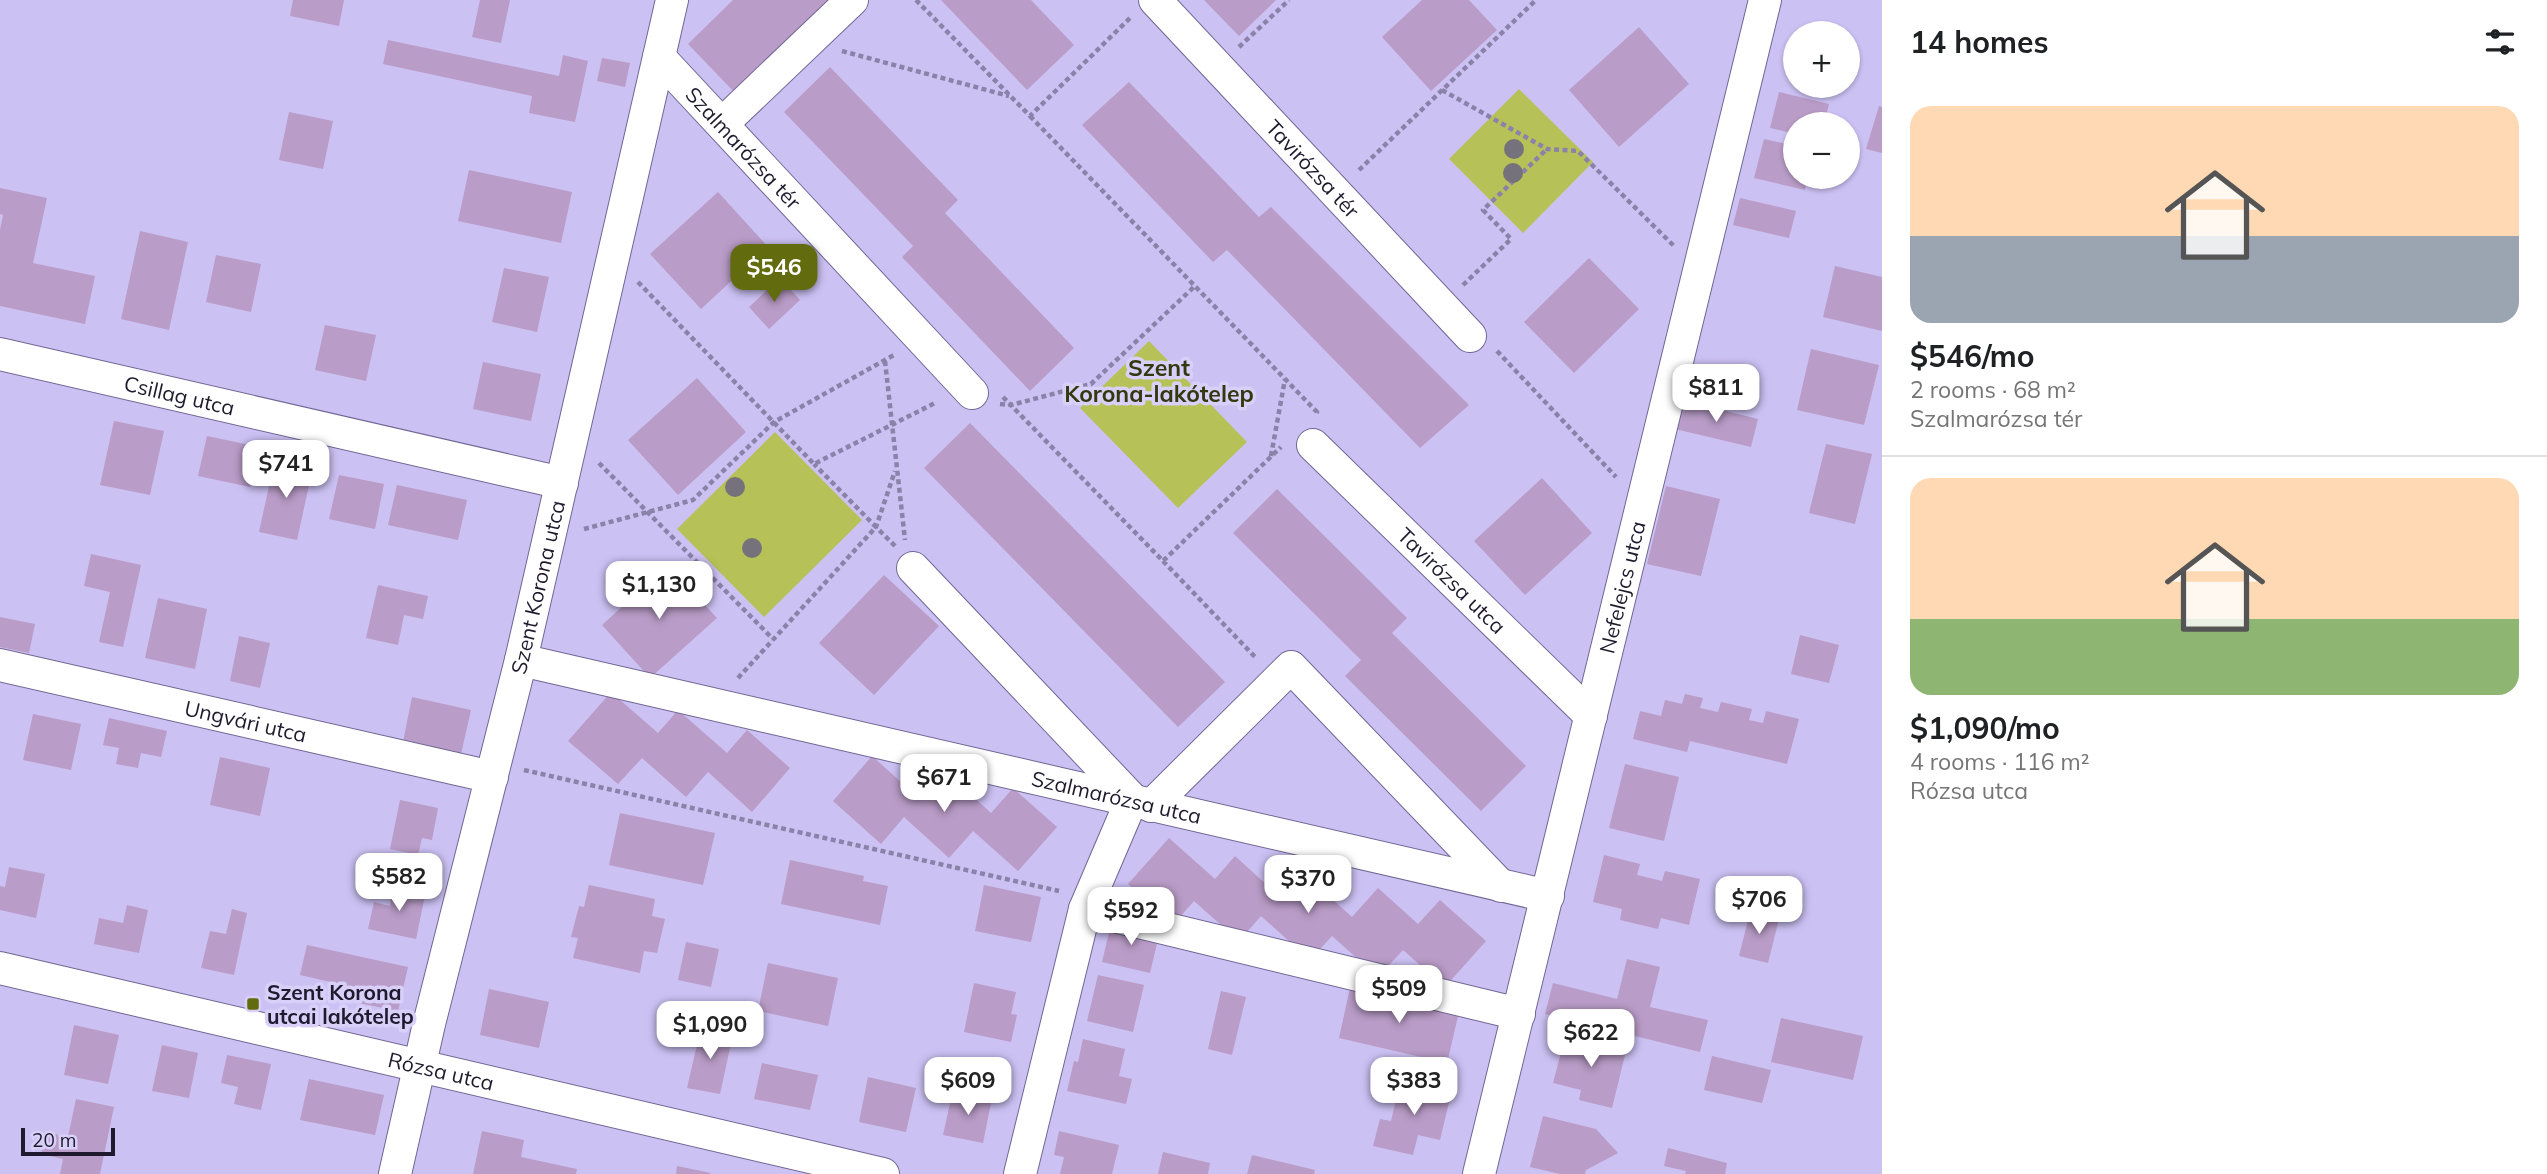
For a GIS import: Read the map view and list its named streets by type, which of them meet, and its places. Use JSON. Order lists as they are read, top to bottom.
{
  "streets": {
    "street": [
      "Szalmarózsa tér",
      "Tavirózsa tér",
      "Csillag utca",
      "Tavirózsa utca",
      "Nefelejcs utca",
      "Szent Korona utca",
      "Ungvári utca",
      "Szalmarózsa utca",
      "Rózsa utca"
    ]
  },
  "crossings": [
    ["Szalmarózsa tér", "Szent Korona utca"],
    ["Csillag utca", "Szent Korona utca"],
    ["Tavirózsa utca", "Nefelejcs utca"],
    ["Nefelejcs utca", "Szalmarózsa utca"],
    ["Szent Korona utca", "Ungvári utca"],
    ["Szent Korona utca", "Szalmarózsa utca"],
    ["Szent Korona utca", "Rózsa utca"]
  ],
  "districts": ["Szent Korona-lakótelep"],
  "places": {
    "transit": ["Szent Korona utcai lakótelep"]
  },
  "scale_bar": "20 m",
  "page": {
    "heading": "14 homes",
    "map_buttons": ["+", "−"],
    "list": [
      {
        "name": "$546/mo",
        "note": "2 rooms · 68 m² · Szalmarózsa tér"
      },
      {
        "name": "$1,090/mo",
        "note": "4 rooms · 116 m² · Rózsa utca"
      }
    ],
    "price": [
      "$546",
      "$811",
      "$741",
      "$1,130",
      "$671",
      "$582",
      "$370",
      "$706",
      "$592",
      "$509",
      "$1,090",
      "$622",
      "$609",
      "$383"
    ],
    "scale": "20 m"
  }
}
